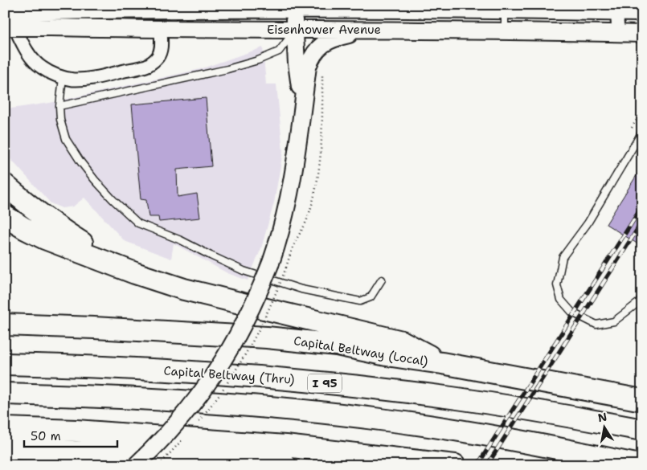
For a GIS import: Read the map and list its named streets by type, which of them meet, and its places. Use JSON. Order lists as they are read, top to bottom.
{
  "streets": {
    "highway": ["Capital Beltway (Local)", "Capital Beltway (Thru)", "I 95"],
    "main road": ["Eisenhower Avenue"]
  },
  "scale_bar": "50 m",
  "north": "top"
}
